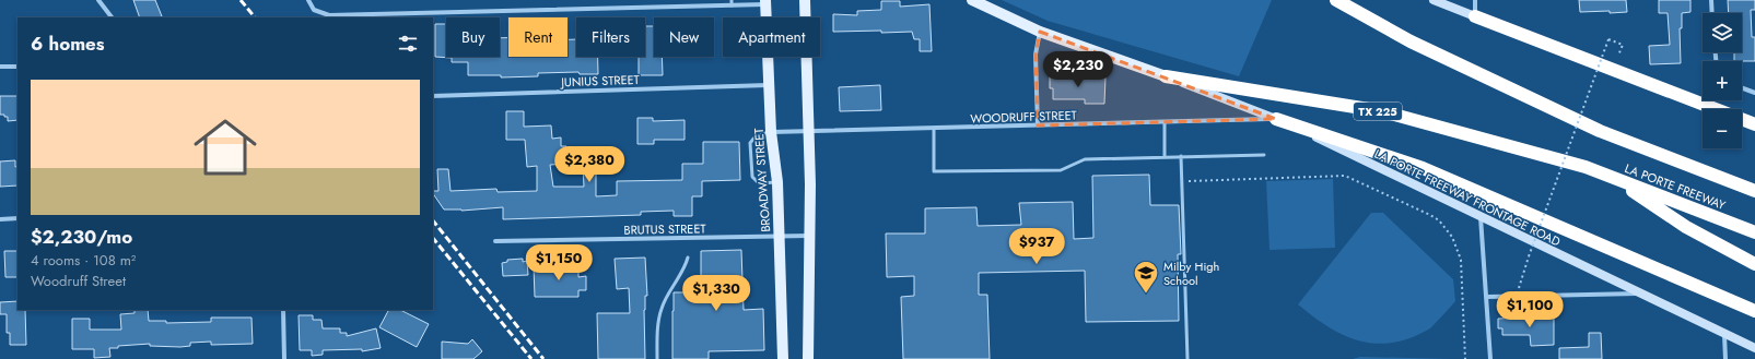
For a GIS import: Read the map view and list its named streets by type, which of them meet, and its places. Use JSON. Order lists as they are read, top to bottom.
{
  "streets": {
    "highway": ["TX 225", "LA PORTE FREEWAY"],
    "main road": ["BROADWAY STREET", "LA PORTE FREEWAY FRONTAGE ROAD"],
    "street": ["JUNIUS STREET", "WOODRUFF STREET", "BRUTUS STREET"]
  },
  "crossings": [
    ["JUNIUS STREET", "BROADWAY STREET"],
    ["WOODRUFF STREET", "BROADWAY STREET"],
    ["WOODRUFF STREET", "LA PORTE FREEWAY FRONTAGE ROAD"],
    ["BROADWAY STREET", "BRUTUS STREET"],
    ["LA PORTE FREEWAY", "LA PORTE FREEWAY FRONTAGE ROAD"]
  ],
  "places": {
    "school or university": ["Milby High School"]
  },
  "page": {
    "map_buttons": ["+", "−"],
    "chip": [
      "Buy",
      "Rent",
      "Filters",
      "New",
      "Apartment"
    ],
    "heading": "6 homes",
    "price": [
      "$2,230",
      "$2,380",
      "$937",
      "$1,150",
      "$1,330",
      "$1,100"
    ],
    "list": [
      {
        "name": "$2,230/mo",
        "note": "4 rooms · 108 m² · Woodruff Street"
      }
    ]
  }
}
